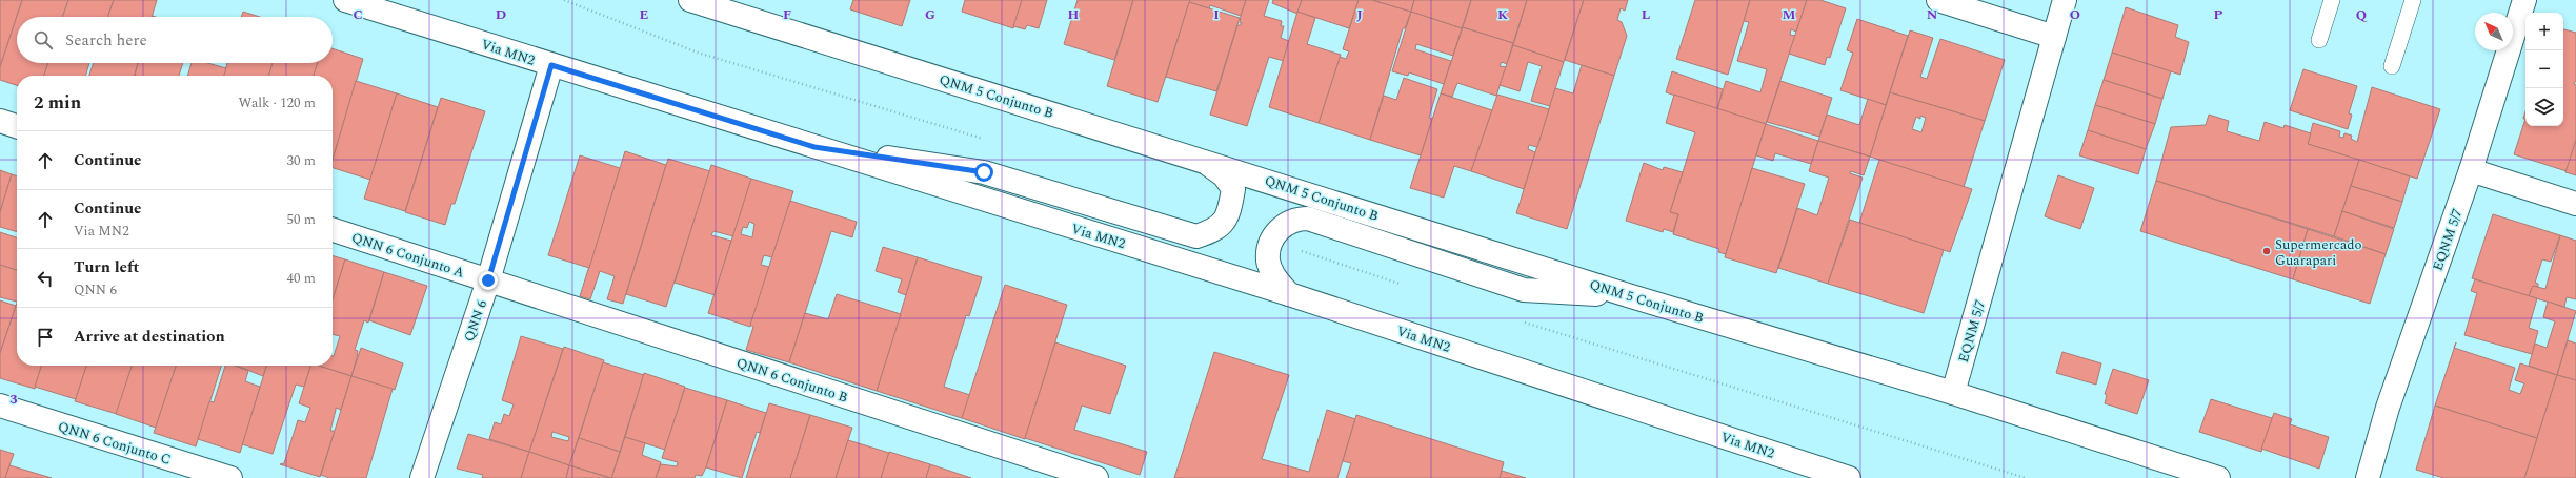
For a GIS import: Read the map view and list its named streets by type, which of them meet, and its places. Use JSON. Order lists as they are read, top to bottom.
{
  "streets": {
    "main road": [
      "Via MN2",
      "QNM 5 Conjunto B",
      "EQNM 5/7",
      "QNN 6 Conjunto A",
      "QNN 6",
      "QNN 6 Conjunto B",
      "QNN 6 Conjunto C"
    ]
  },
  "crossings": [
    ["Via MN2", "QNN 6"],
    ["QNM 5 Conjunto B", "EQNM 5/7"],
    ["QNN 6 Conjunto A", "QNN 6"],
    ["QNN 6 Conjunto A", "QNN 6 Conjunto B"],
    ["QNN 6", "QNN 6 Conjunto B"]
  ],
  "places": ["Supermercado Guarapari"],
  "north": "top left",
  "page": {
    "map_buttons": ["+", "−"],
    "search": "Search here",
    "heading": ["2 min", "Walk · 120 m"],
    "list": [
      ["Continue", "30 m"],
      ["Continue", "Via MN2", "50 m"],
      ["Turn left", "QNN 6", "40 m"],
      "Arrive at destination"
    ]
  },
  "grid": {
    "columns": [
      "C",
      "D",
      "E",
      "F",
      "G",
      "H",
      "I",
      "J",
      "K",
      "L",
      "M",
      "N",
      "O",
      "P",
      "Q"
    ],
    "rows": ["3"]
  }
}
